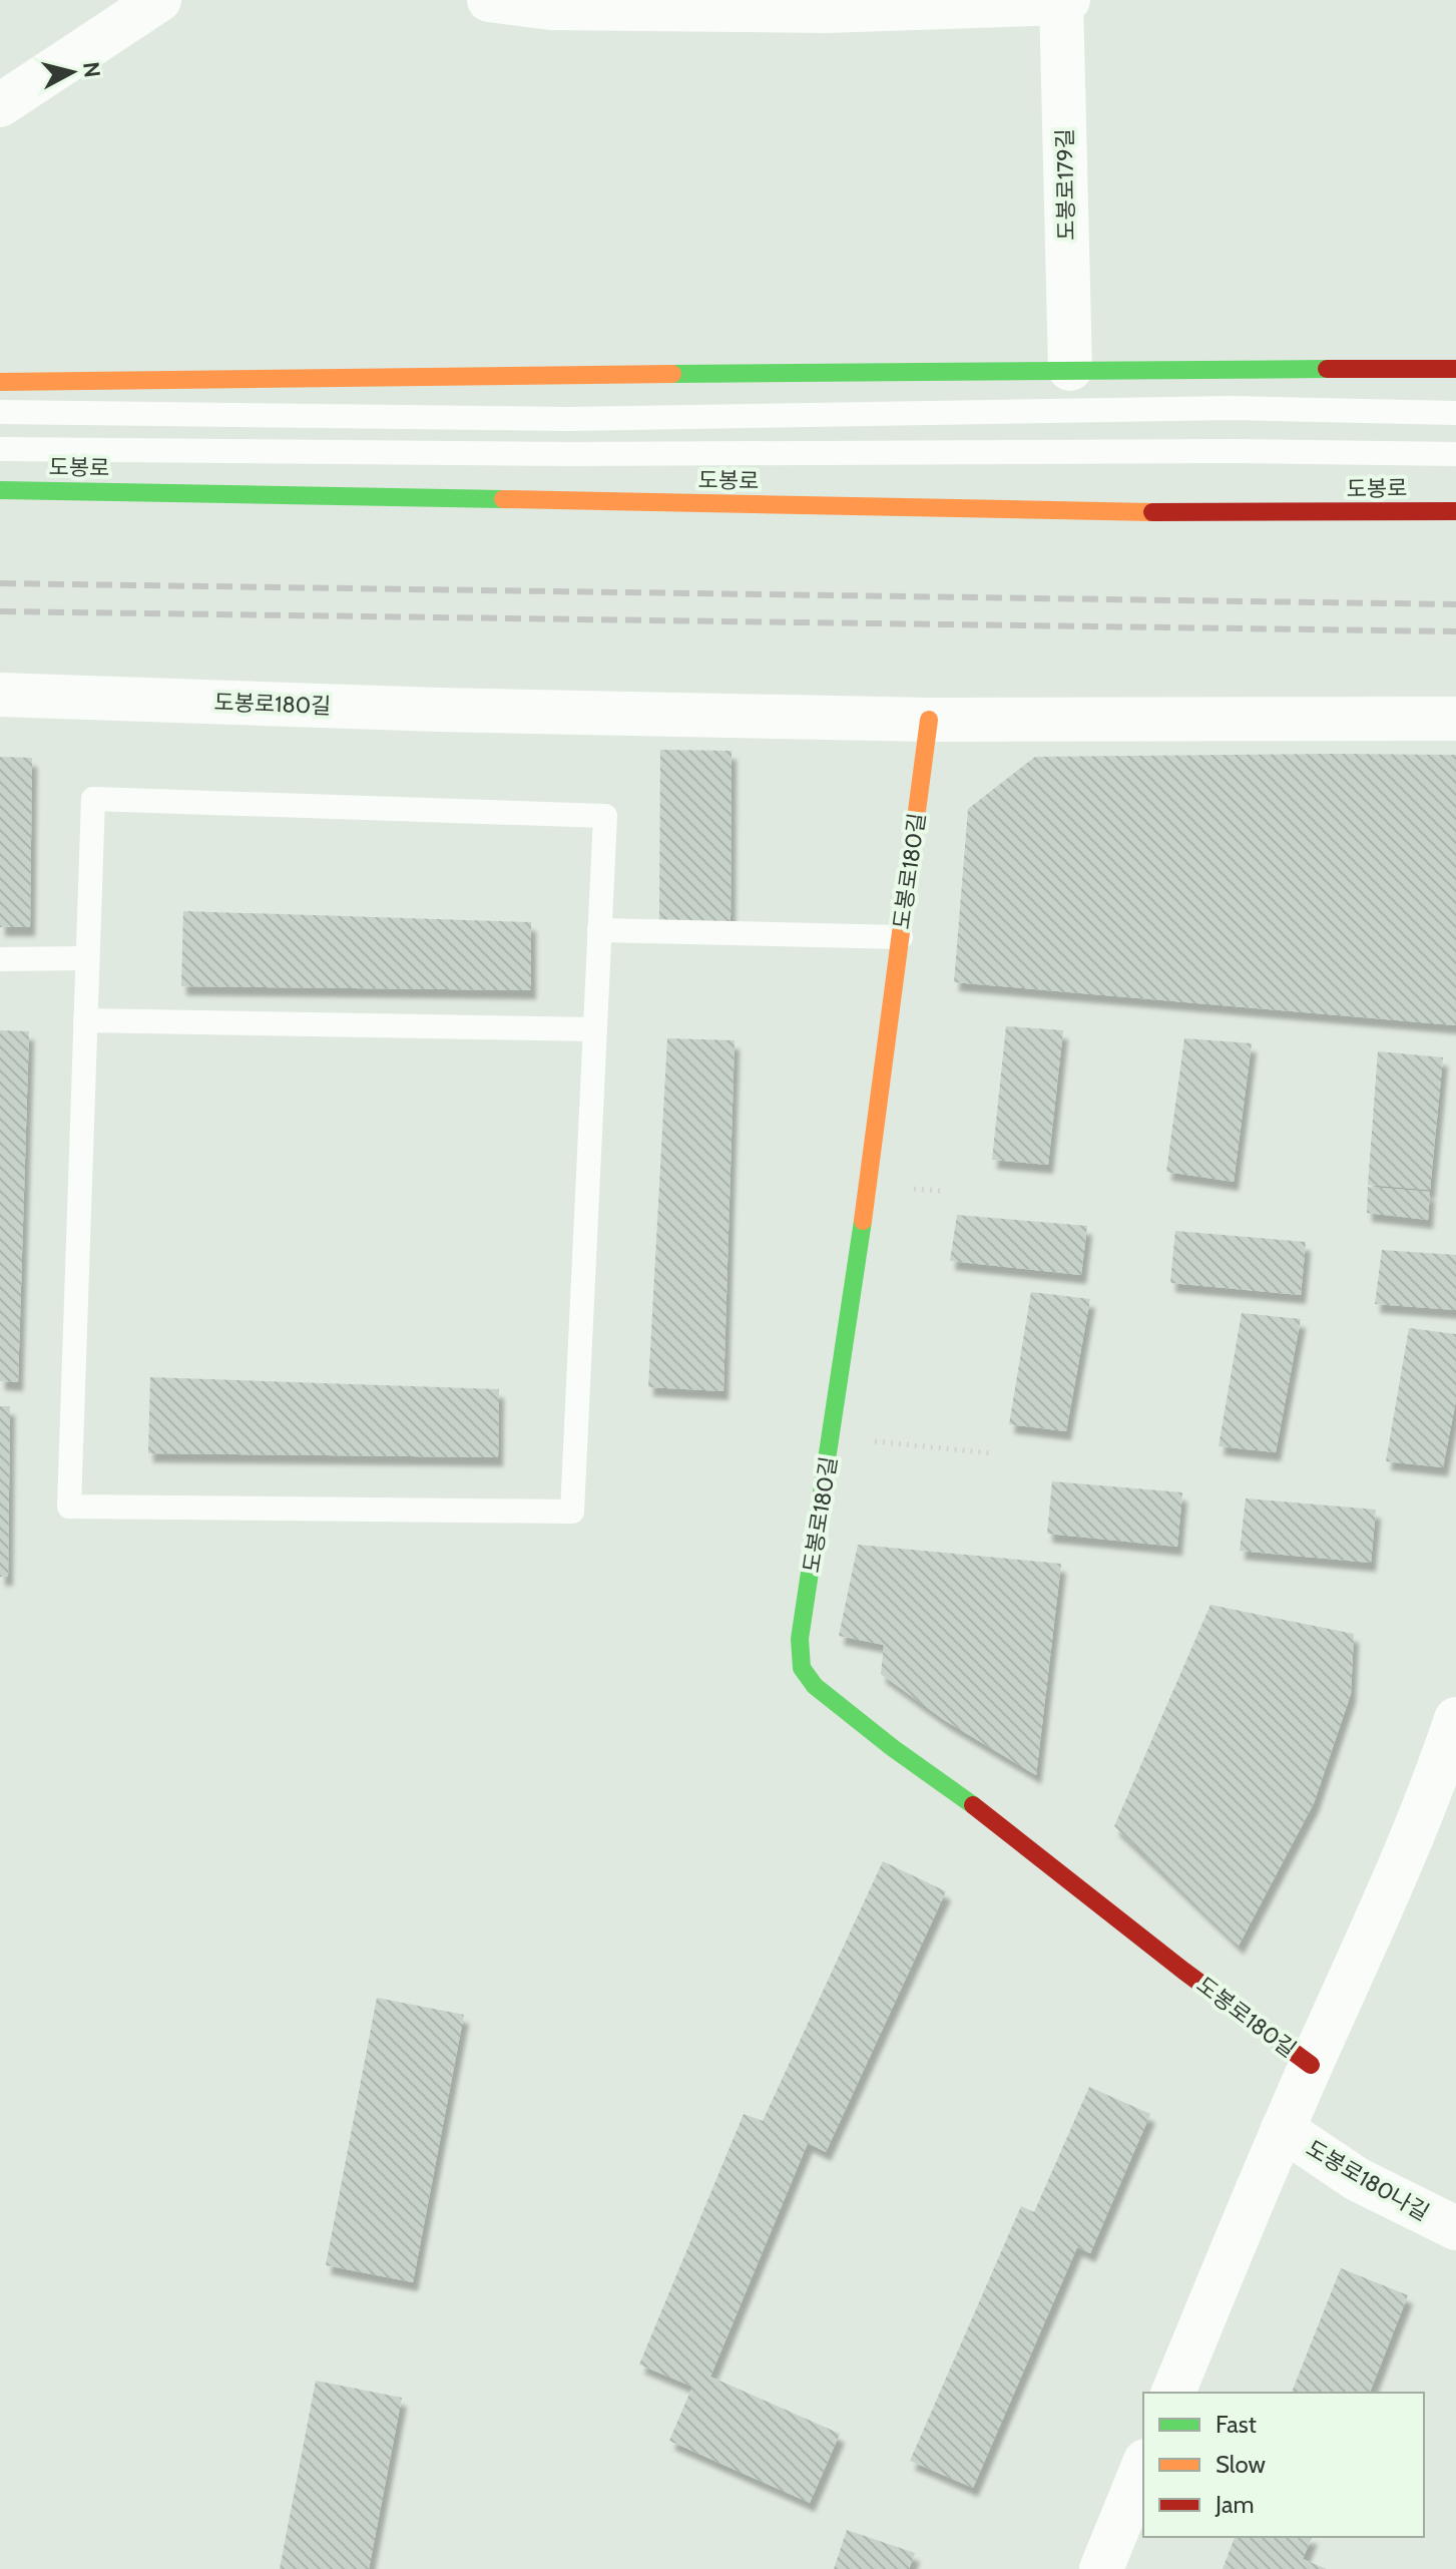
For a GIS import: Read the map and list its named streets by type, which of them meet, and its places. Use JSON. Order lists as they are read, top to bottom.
{
  "streets": {
    "main road": ["도봉로", "도봉로180길"],
    "street": ["도봉로179길", "도봉로180나길"]
  },
  "crossings": [
    ["도봉로180길", "도봉로180나길"]
  ],
  "legend": ["Fast", "Slow", "Jam"],
  "north": "right"
}
